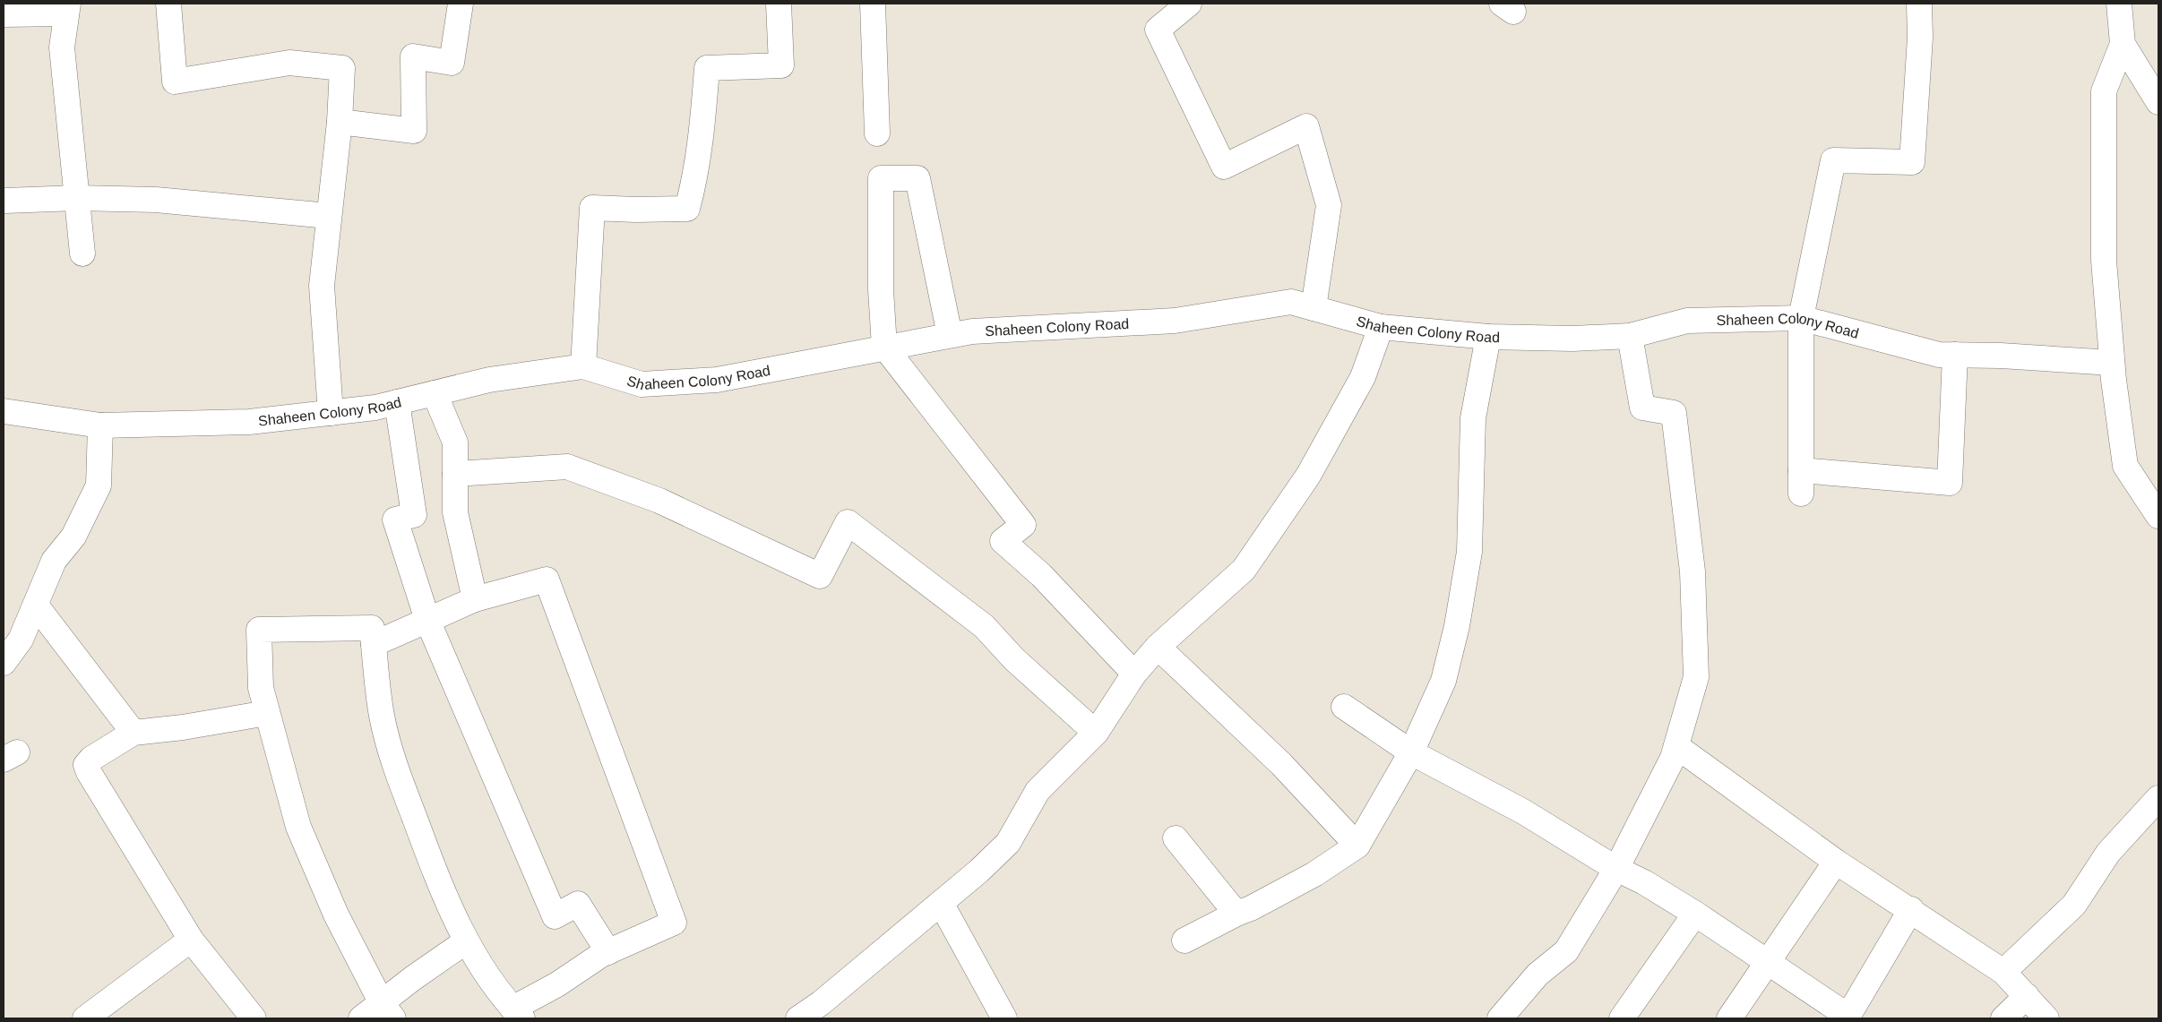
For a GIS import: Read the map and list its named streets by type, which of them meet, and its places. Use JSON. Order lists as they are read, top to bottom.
{
  "streets": {
    "street": ["Shaheen Colony Road"]
  }
}
